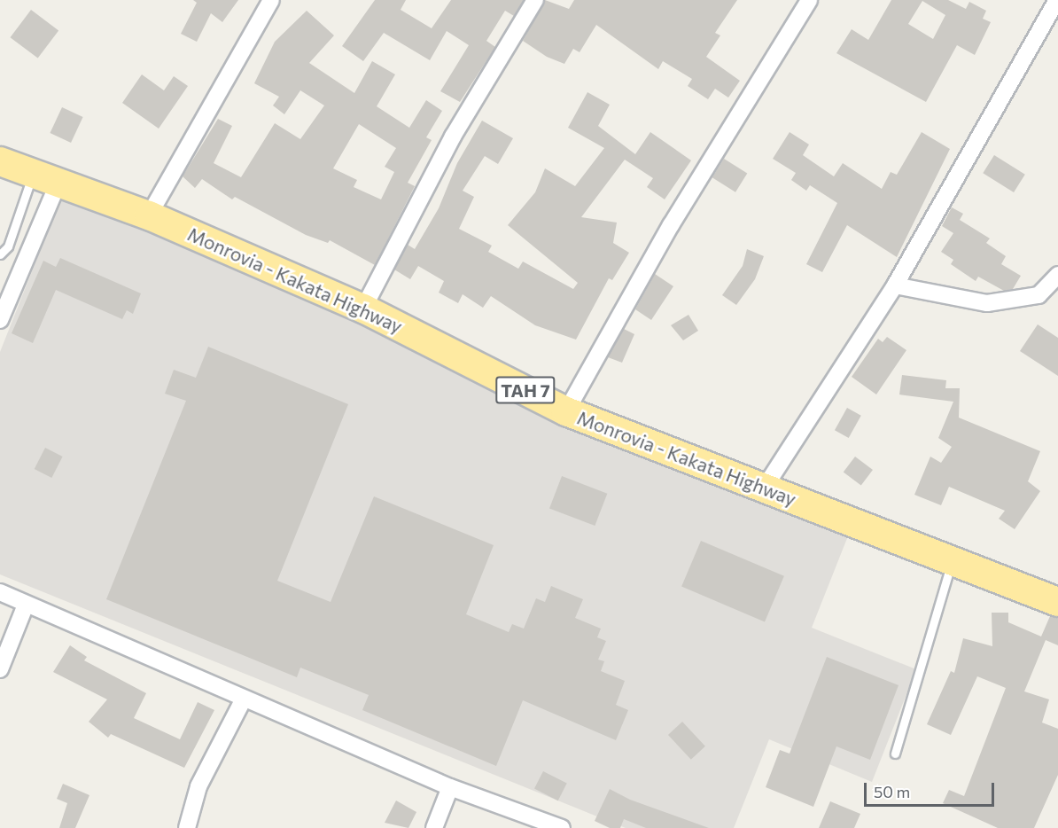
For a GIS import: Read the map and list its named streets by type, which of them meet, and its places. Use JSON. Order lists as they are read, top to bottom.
{
  "streets": {
    "highway": ["Monrovia - Kakata Highway", "TAH 7"]
  },
  "scale_bar": "50 m"
}
